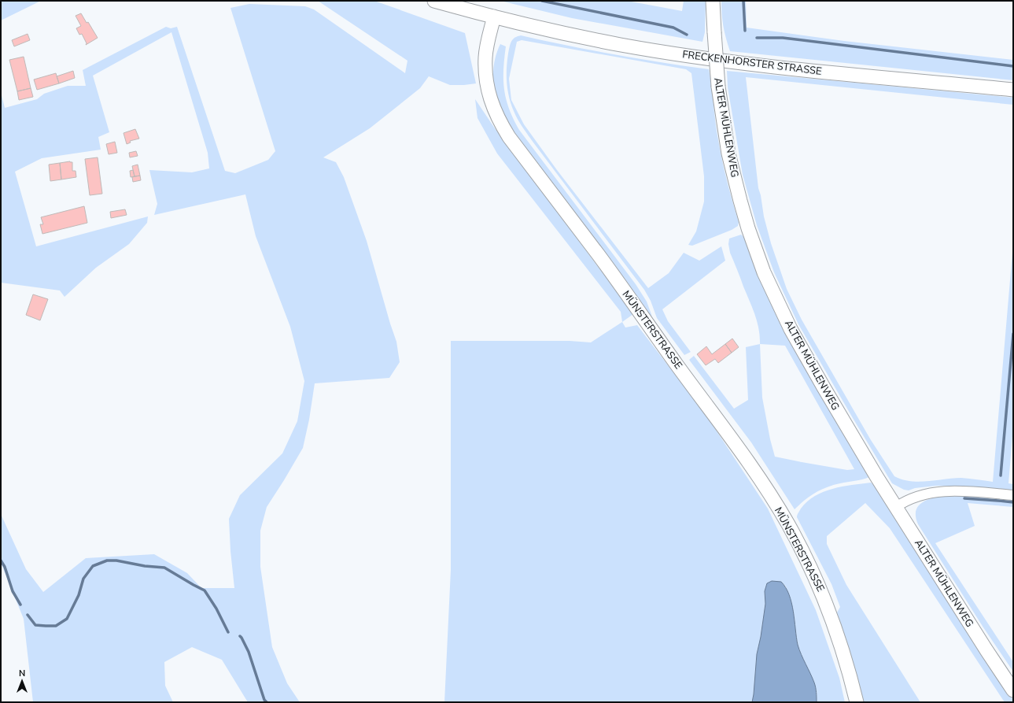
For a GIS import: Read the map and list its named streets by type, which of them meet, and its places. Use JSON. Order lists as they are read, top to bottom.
{
  "streets": {
    "main road": ["FRECKENHORSTER STRASSE", "ALTER MÜHLENWEG", "MÜNSTERSTRASSE"]
  },
  "crossings": [
    ["FRECKENHORSTER STRASSE", "MÜNSTERSTRASSE"]
  ],
  "north": "top"
}
